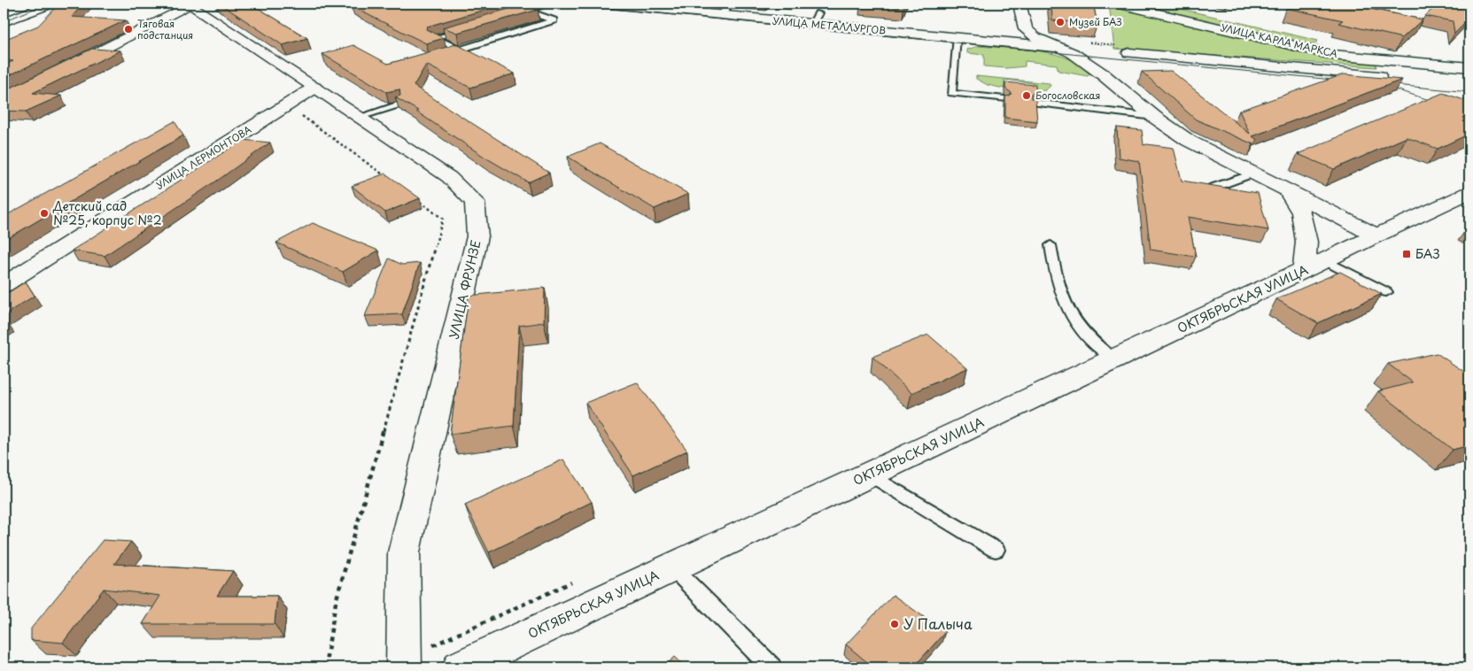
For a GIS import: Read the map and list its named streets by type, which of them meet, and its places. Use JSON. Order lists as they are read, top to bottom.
{
  "streets": {
    "street": [
      "УЛИЦА МЕТАЛЛУРГОВ",
      "УЛИЦА КАРЛА МАРКСА",
      "УЛИЦА ЛЕРМОНТОВА",
      "УЛИЦА ФРУНЗЕ",
      "ОКТЯБРЬСКАЯ УЛИЦА"
    ]
  },
  "crossings": [
    ["УЛИЦА ЛЕРМОНТОВА", "УЛИЦА ФРУНЗЕ"]
  ],
  "places": {
    "other": [
      "Музей БАЗ",
      "Тяговая подстанция",
      "Богословская",
      "Детский сад №25, корпус №2",
      "У Палыча"
    ],
    "transit": ["БАЗ"]
  }
}
